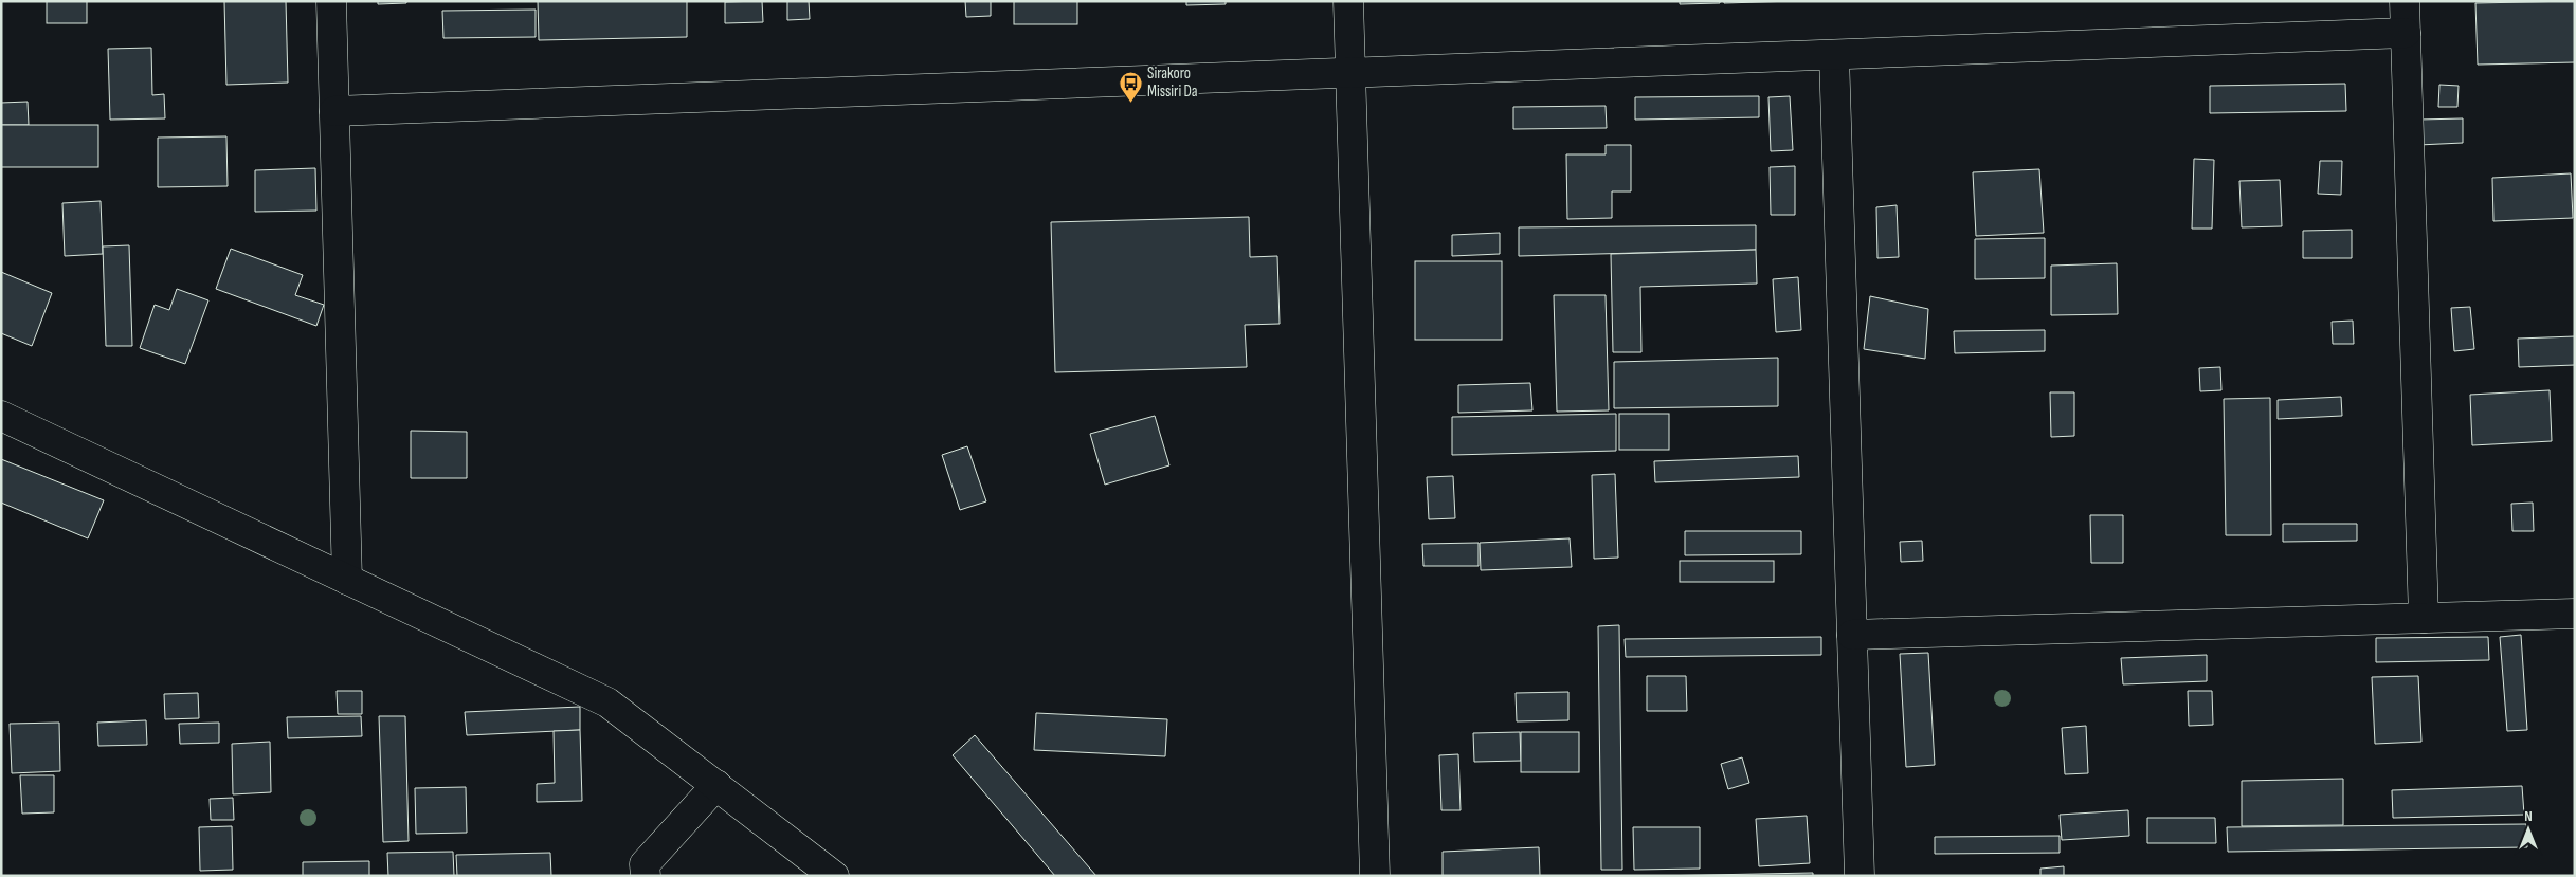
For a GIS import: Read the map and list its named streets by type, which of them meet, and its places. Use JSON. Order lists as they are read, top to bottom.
{
  "places": {
    "bus stop": ["Sirakoro Missiri Da"]
  },
  "north": "top"
}
